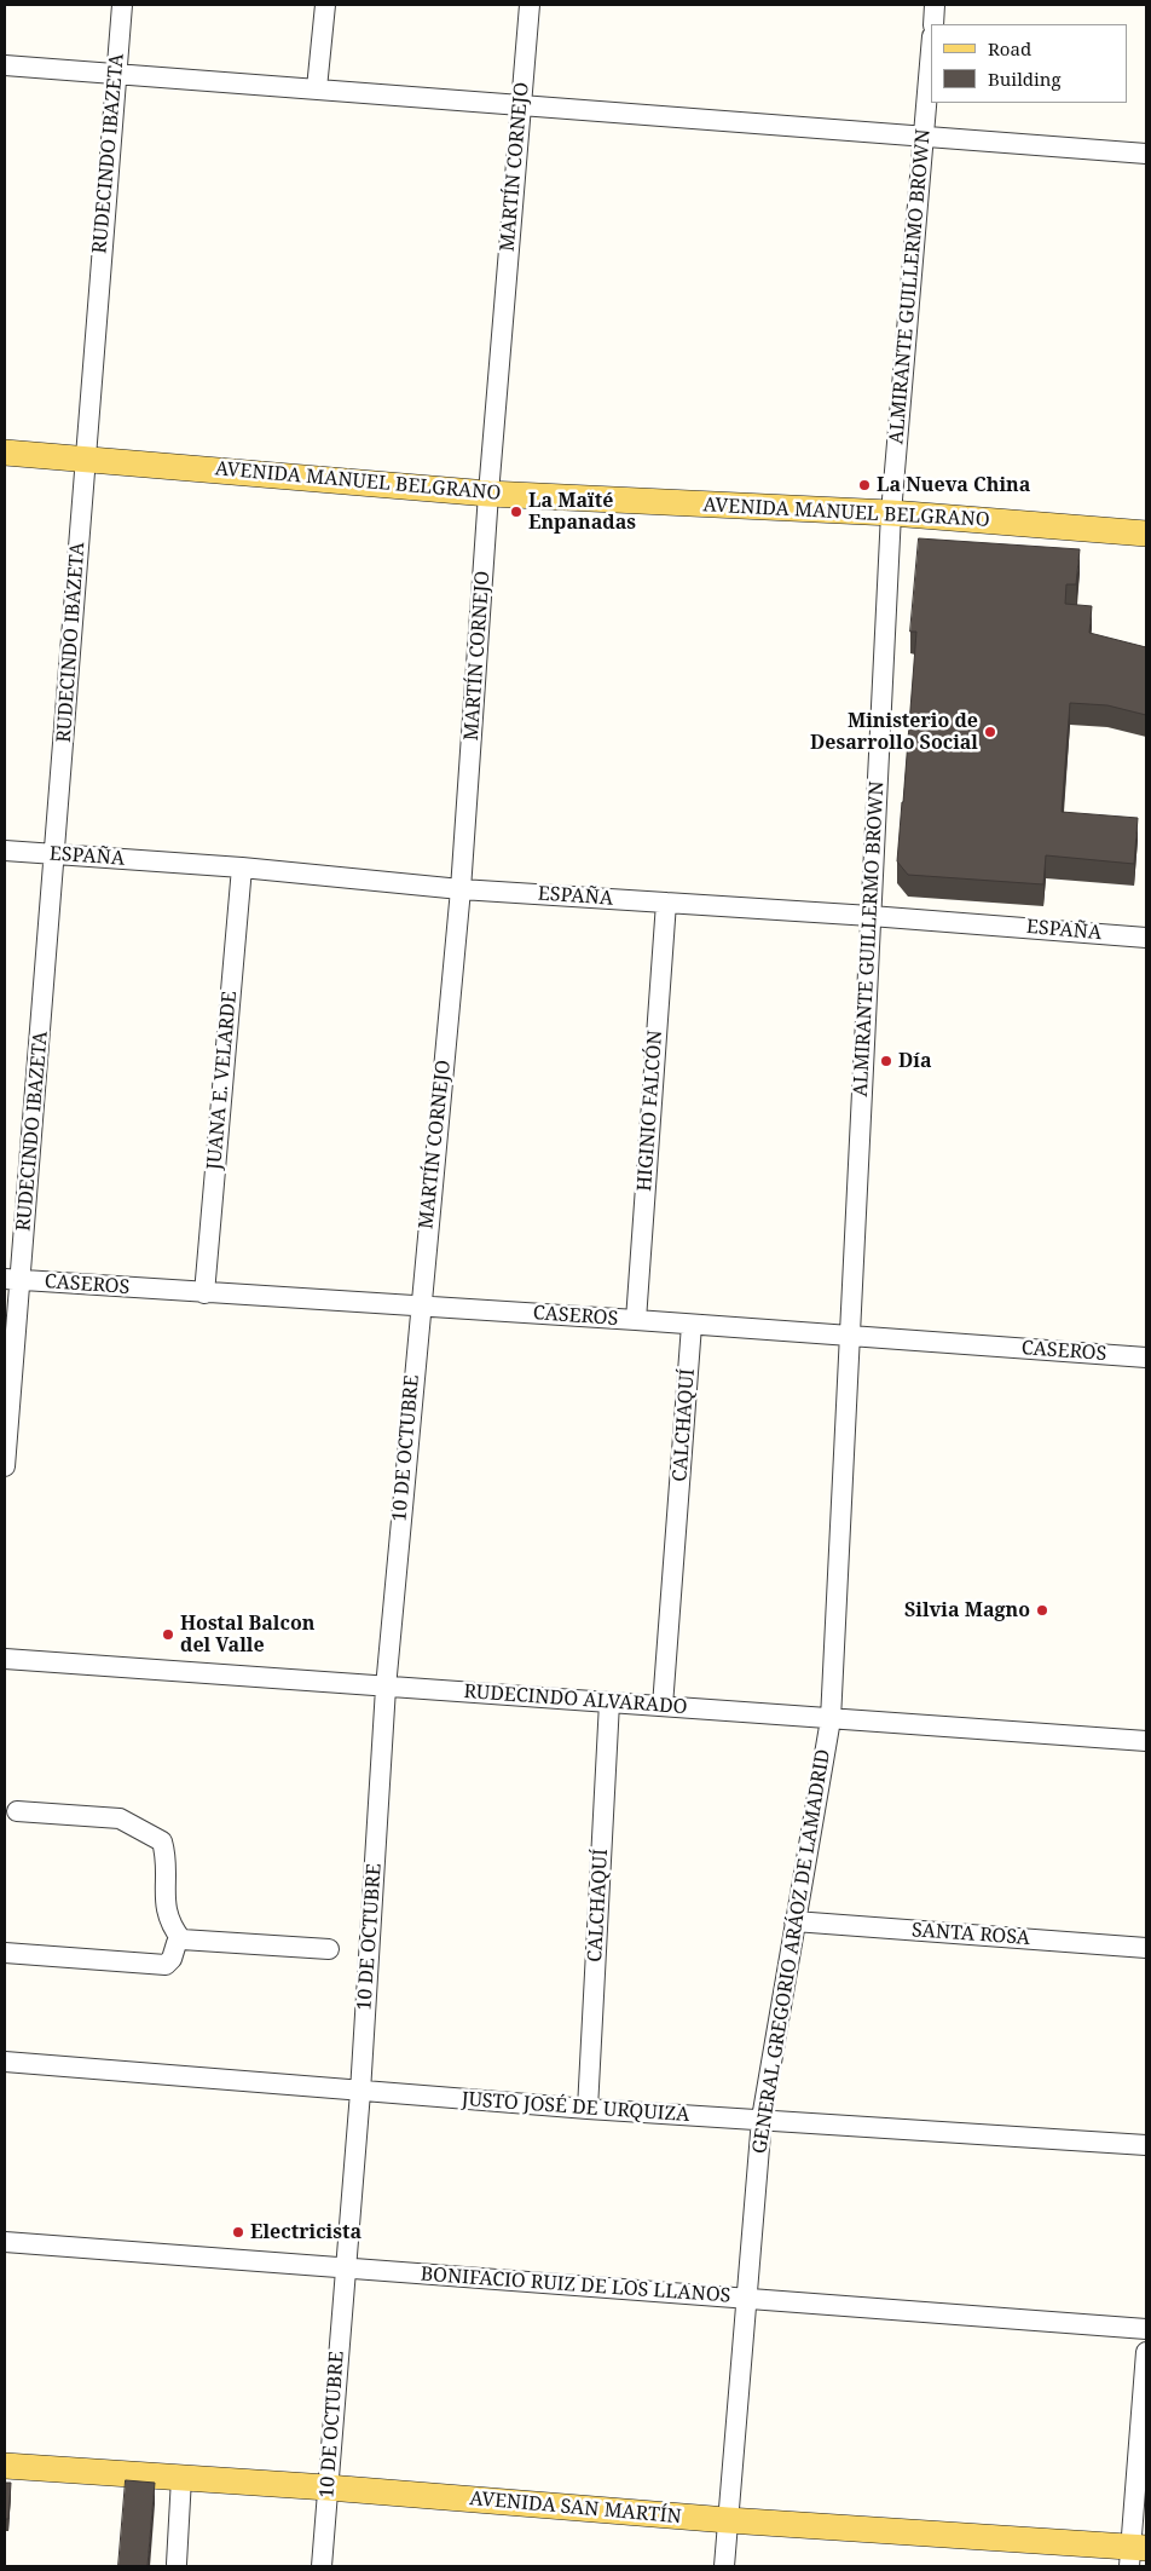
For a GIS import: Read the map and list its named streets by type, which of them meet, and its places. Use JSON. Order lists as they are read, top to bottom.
{
  "streets": {
    "main road": ["AVENIDA MANUEL BELGRANO", "AVENIDA SAN MARTÍN"],
    "street": [
      "RUDECINDO IBAZETA",
      "MARTÍN CORNEJO",
      "ALMIRANTE GUILLERMO BROWN",
      "ESPAÑA",
      "JUANA E. VELARDE",
      "HIGINIO FALCÓN",
      "CASEROS",
      "CALCHAQUÍ",
      "10 DE OCTUBRE",
      "RUDECINDO ALVARADO",
      "SANTA ROSA",
      "GENERAL GREGORIO ARÁOZ DE LAMADRID",
      "JUSTO JOSÉ DE URQUIZA",
      "BONIFACIO RUIZ DE LOS LLANOS"
    ]
  },
  "crossings": [
    ["RUDECINDO IBAZETA", "AVENIDA MANUEL BELGRANO"],
    ["RUDECINDO IBAZETA", "ESPAÑA"],
    ["RUDECINDO IBAZETA", "CASEROS"],
    ["MARTÍN CORNEJO", "AVENIDA MANUEL BELGRANO"],
    ["MARTÍN CORNEJO", "ESPAÑA"],
    ["MARTÍN CORNEJO", "CASEROS"],
    ["MARTÍN CORNEJO", "10 DE OCTUBRE"],
    ["ALMIRANTE GUILLERMO BROWN", "AVENIDA MANUEL BELGRANO"],
    ["ALMIRANTE GUILLERMO BROWN", "ESPAÑA"],
    ["ALMIRANTE GUILLERMO BROWN", "CASEROS"],
    ["ALMIRANTE GUILLERMO BROWN", "GENERAL GREGORIO ARÁOZ DE LAMADRID"],
    ["ESPAÑA", "JUANA E. VELARDE"],
    ["ESPAÑA", "HIGINIO FALCÓN"],
    ["JUANA E. VELARDE", "CASEROS"],
    ["HIGINIO FALCÓN", "CASEROS"],
    ["CASEROS", "CALCHAQUÍ"],
    ["CASEROS", "10 DE OCTUBRE"],
    ["CASEROS", "GENERAL GREGORIO ARÁOZ DE LAMADRID"],
    ["CALCHAQUÍ", "RUDECINDO ALVARADO"],
    ["CALCHAQUÍ", "JUSTO JOSÉ DE URQUIZA"],
    ["10 DE OCTUBRE", "RUDECINDO ALVARADO"],
    ["10 DE OCTUBRE", "JUSTO JOSÉ DE URQUIZA"],
    ["10 DE OCTUBRE", "BONIFACIO RUIZ DE LOS LLANOS"],
    ["10 DE OCTUBRE", "AVENIDA SAN MARTÍN"],
    ["RUDECINDO ALVARADO", "GENERAL GREGORIO ARÁOZ DE LAMADRID"],
    ["SANTA ROSA", "GENERAL GREGORIO ARÁOZ DE LAMADRID"],
    ["GENERAL GREGORIO ARÁOZ DE LAMADRID", "JUSTO JOSÉ DE URQUIZA"],
    ["GENERAL GREGORIO ARÁOZ DE LAMADRID", "BONIFACIO RUIZ DE LOS LLANOS"],
    ["GENERAL GREGORIO ARÁOZ DE LAMADRID", "AVENIDA SAN MARTÍN"]
  ],
  "places": [
    "La Nueva China",
    "La Maïté Enpanadas",
    "Ministerio de Desarrollo Social",
    "Día",
    "Silvia Magno",
    "Hostal Balcon del Valle",
    "Electricista"
  ],
  "legend": ["Road", "Building"]
}
